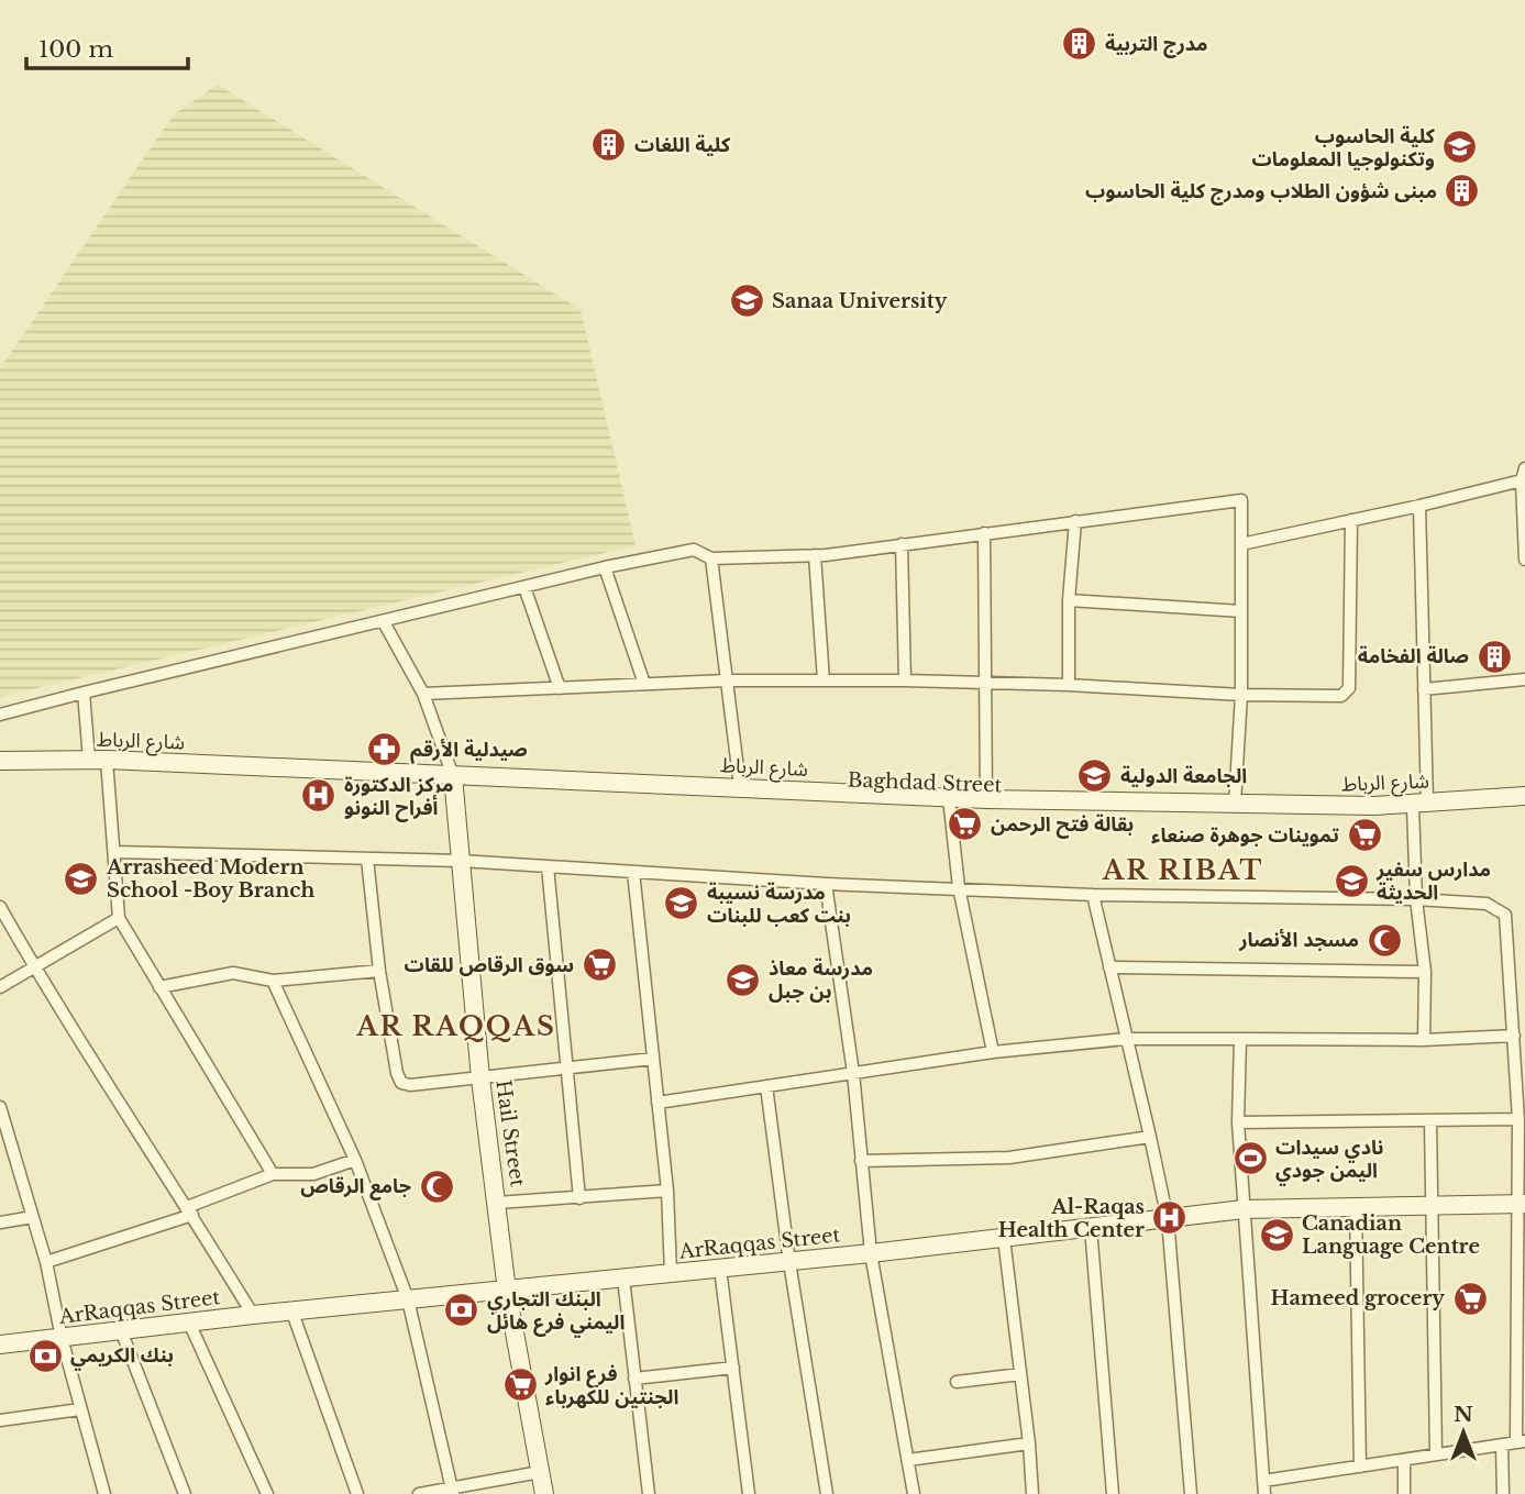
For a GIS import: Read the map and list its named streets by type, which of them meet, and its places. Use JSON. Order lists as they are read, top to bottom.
{
  "streets": {
    "street": [
      "شارع الرباط",
      "Baghdad Street",
      "Hail Street",
      "ArRaqqas Street"
    ]
  },
  "crossings": [
    ["شارع الرباط", "Baghdad Street"],
    ["شارع الرباط", "Hail Street"],
    ["Baghdad Street", "Hail Street"],
    ["Hail Street", "ArRaqqas Street"]
  ],
  "districts": ["AR RIBAT", "AR RAQQAS"],
  "places": {
    "building": [
      "مدرج التربية",
      "كلية اللغات",
      "مبنى شؤون الطلاب ومدرج كلية الحاسوب",
      "صالة الفخامة"
    ],
    "school or university": [
      "كلية الحاسوب وتكنولوجيا المعلومات",
      "Sanaa University",
      "الجامعة الدولية",
      "Arrasheed Modern School -Boy Branch",
      "مدارس سفير الحديثة",
      "مدرسة نسيبة بنت كعب للبنات",
      "مدرسة معاذ بن جبل",
      "Canadian Language Centre"
    ],
    "pharmacy": ["صيدلية الأرقم"],
    "hospital": ["مركز الدكتورة أفراح النونو", "Al-Raqas Health Center"],
    "supermarket": [
      "بقالة فتح الرحمن",
      "تموينات جوهرة صنعاء",
      "سوق الرقاص للقات",
      "Hameed grocery",
      "فرع انوار الجنتين للكهرباء"
    ],
    "mosque": ["مسجد الأنصار", "جامع الرقاص"],
    "sports": ["نادي سيدات اليمن جودي"],
    "bank": ["البنك التجاري اليمني فرع هائل", "بنك الكريمي"]
  },
  "scale_bar": "100 m",
  "north": "top"
}
